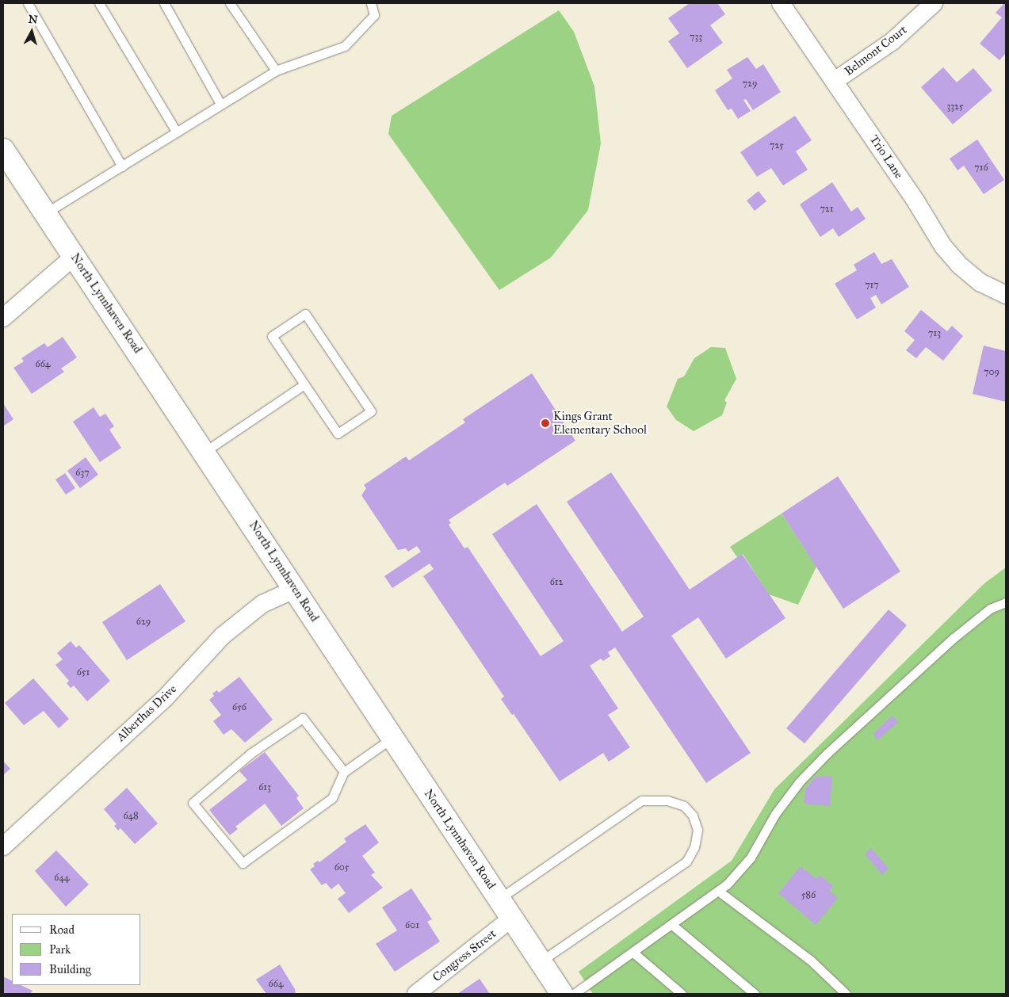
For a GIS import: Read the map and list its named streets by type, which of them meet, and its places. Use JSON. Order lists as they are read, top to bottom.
{
  "streets": {
    "street": [
      "Belmont Court",
      "Trio Lane",
      "North Lynnhaven Road",
      "Alberthas Drive",
      "Congress Street"
    ]
  },
  "crossings": [
    ["Belmont Court", "Trio Lane"],
    ["North Lynnhaven Road", "Alberthas Drive"],
    ["North Lynnhaven Road", "Congress Street"]
  ],
  "places": ["Kings Grant Elementary School"],
  "house_numbers": [
    "733",
    "729",
    "3325",
    "725",
    "716",
    "721",
    "717",
    "713",
    "664",
    "709",
    "637",
    "612",
    "629",
    "651",
    "656",
    "613",
    "648",
    "605",
    "644",
    "586",
    "601",
    "664"
  ],
  "legend": ["Road", "Park", "Building"],
  "north": "top"
}
